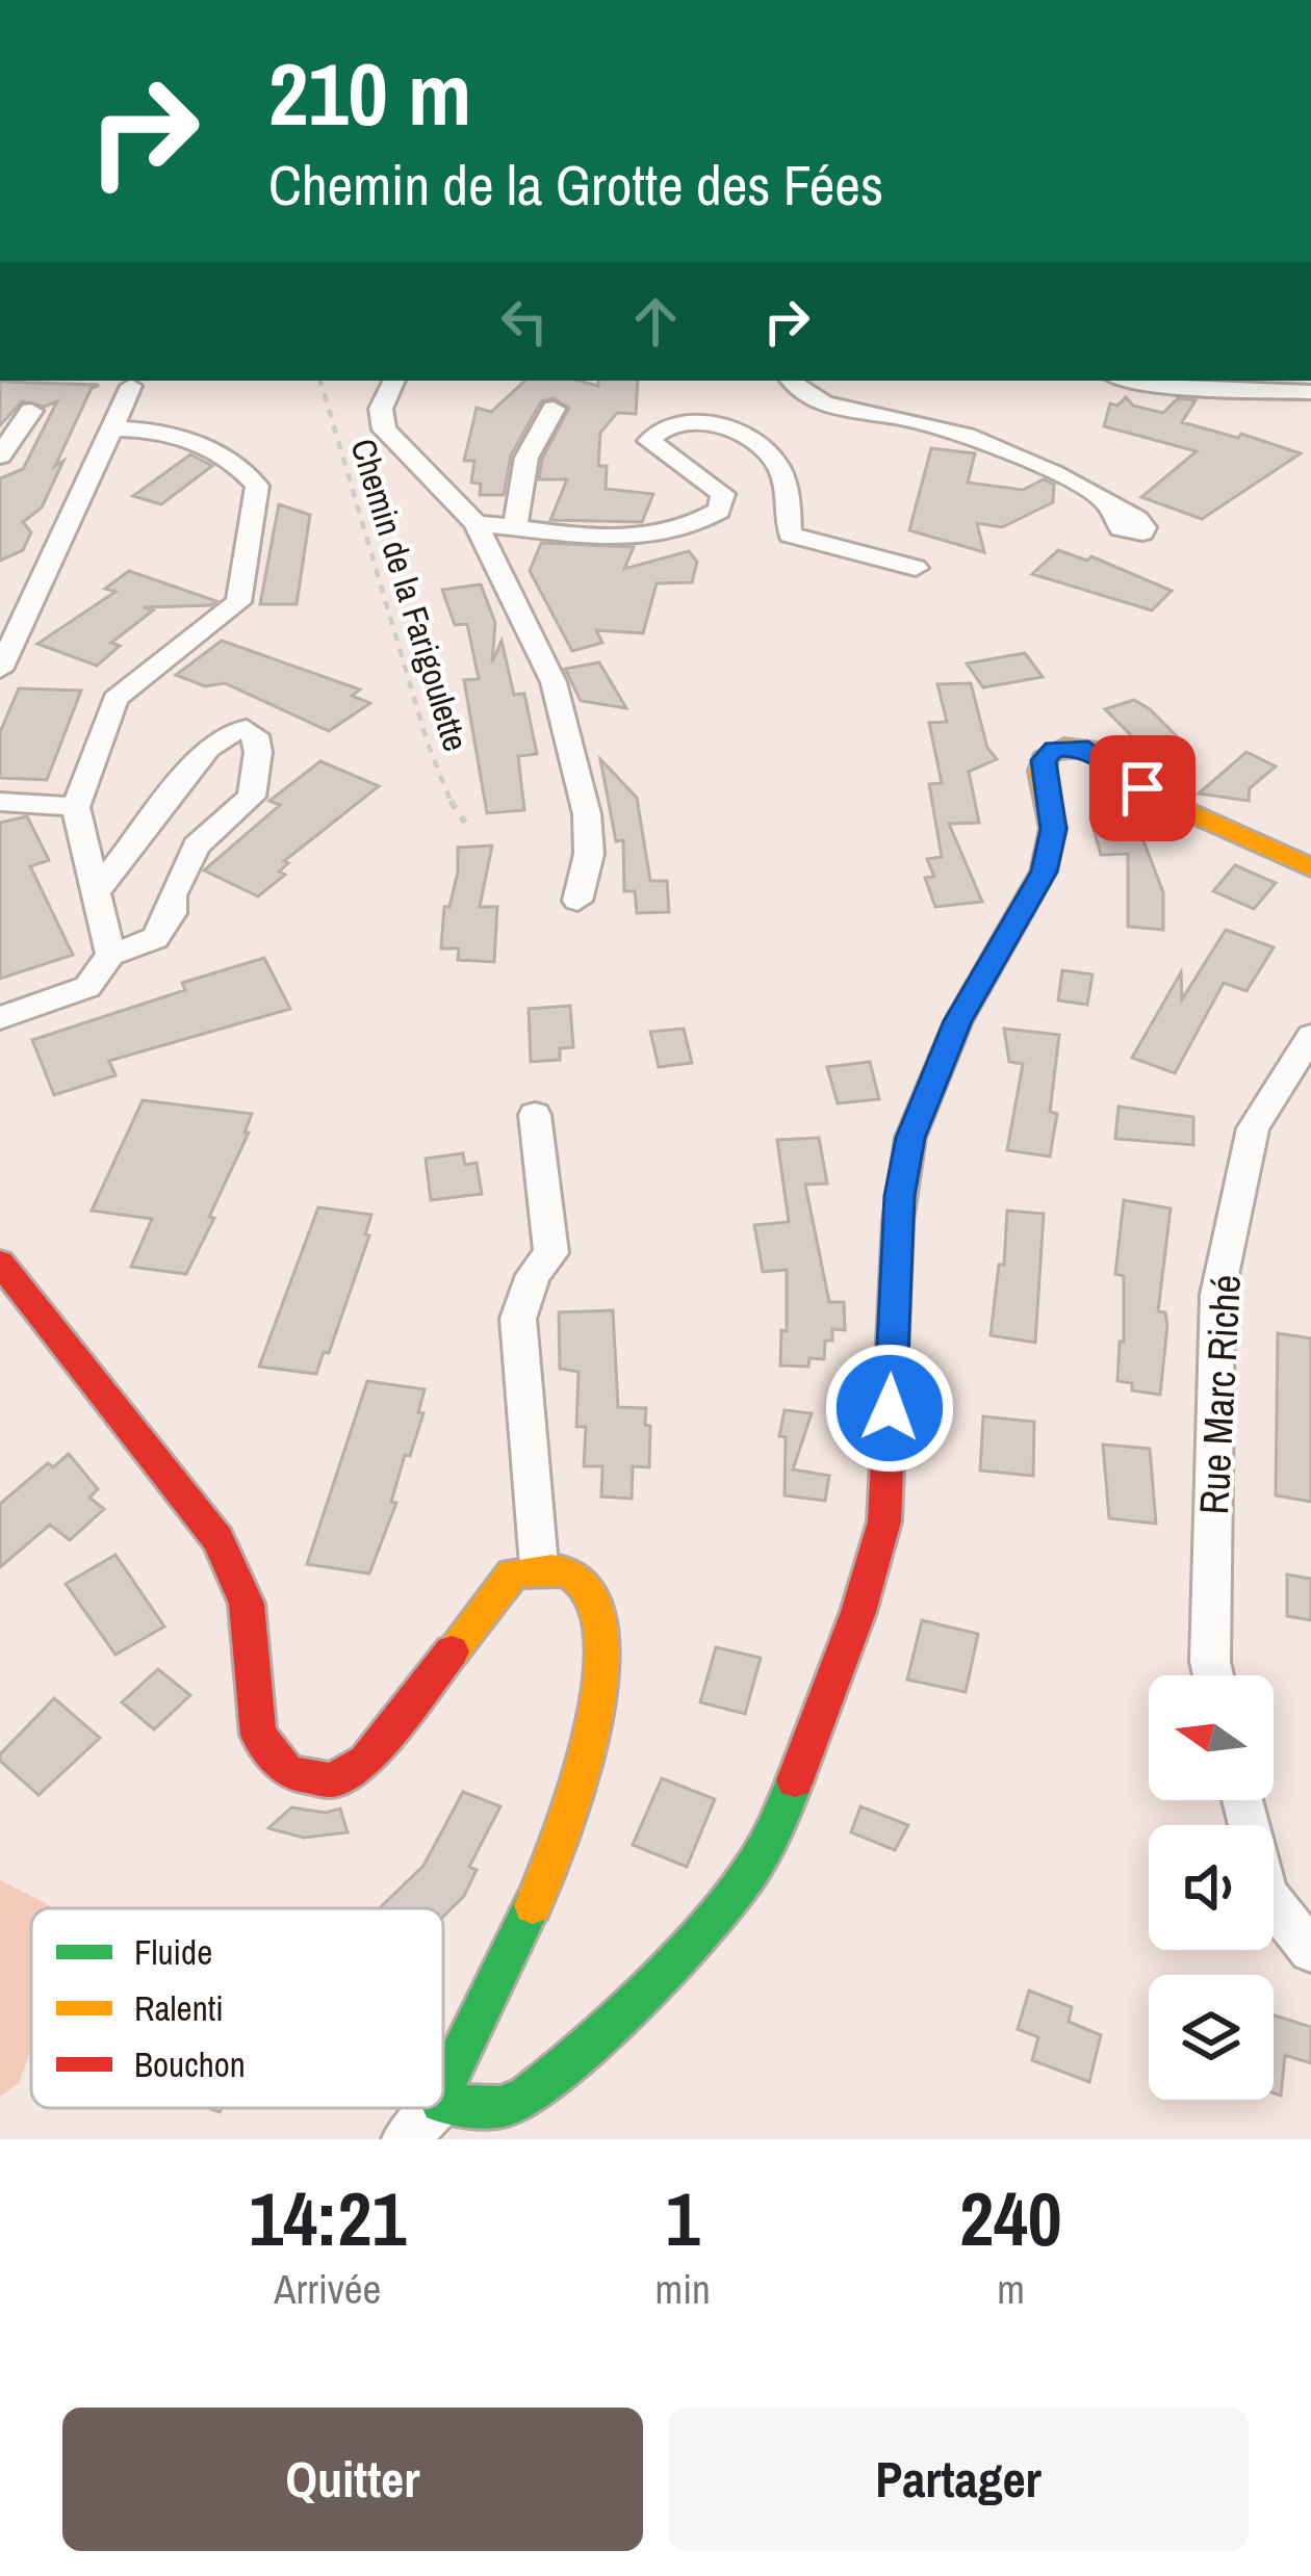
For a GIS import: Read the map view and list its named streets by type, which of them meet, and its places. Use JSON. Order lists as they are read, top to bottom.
{
  "streets": {
    "street": ["Rue Marc Riché"],
    "path": ["Chemin de la Farigoulette"]
  },
  "legend": ["Fluide", "Ralenti", "Bouchon"],
  "north": "left",
  "page": {
    "turn": ["210 m", "Chemin de la Grotte des Fées"],
    "eta": [
      "14:21",
      "Arrivée",
      "1",
      "min",
      "240",
      "m"
    ],
    "buttons": ["Quitter", "Partager"]
  }
}
